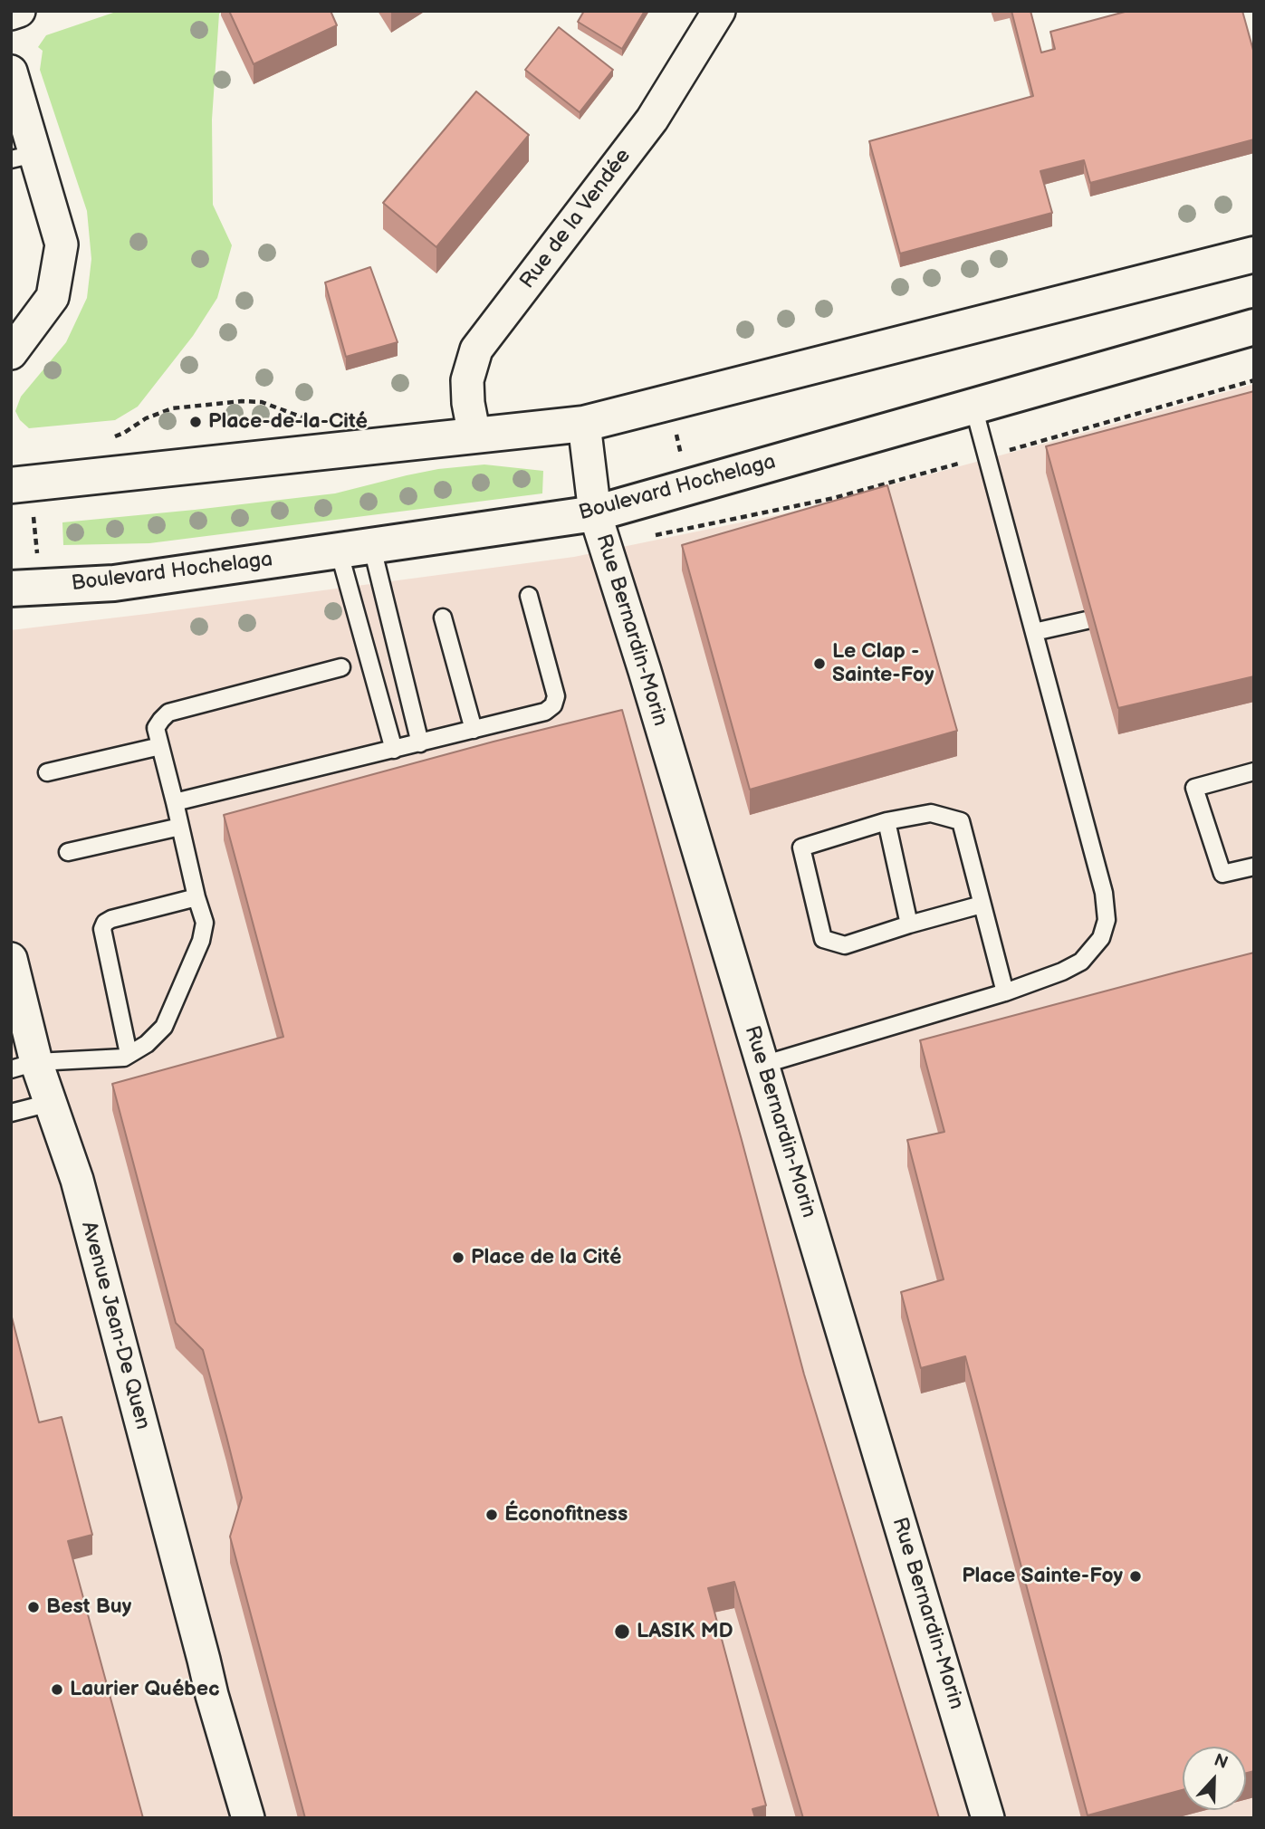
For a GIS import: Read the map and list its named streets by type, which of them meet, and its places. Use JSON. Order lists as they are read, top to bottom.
{
  "streets": {
    "main road": ["Boulevard Hochelaga"],
    "street": ["Rue de la Vendée", "Rue Bernardin-Morin", "Avenue Jean-De Quen"]
  },
  "crossings": [
    ["Boulevard Hochelaga", "Rue Bernardin-Morin"]
  ],
  "places": [
    "Place-de-la-Cité",
    "Le Clap - Sainte-Foy",
    "Place de la Cité",
    "Éconofitness",
    "Place Sainte-Foy",
    "Best Buy",
    "LASIK MD",
    "Laurier Québec"
  ],
  "north": "top"
}
